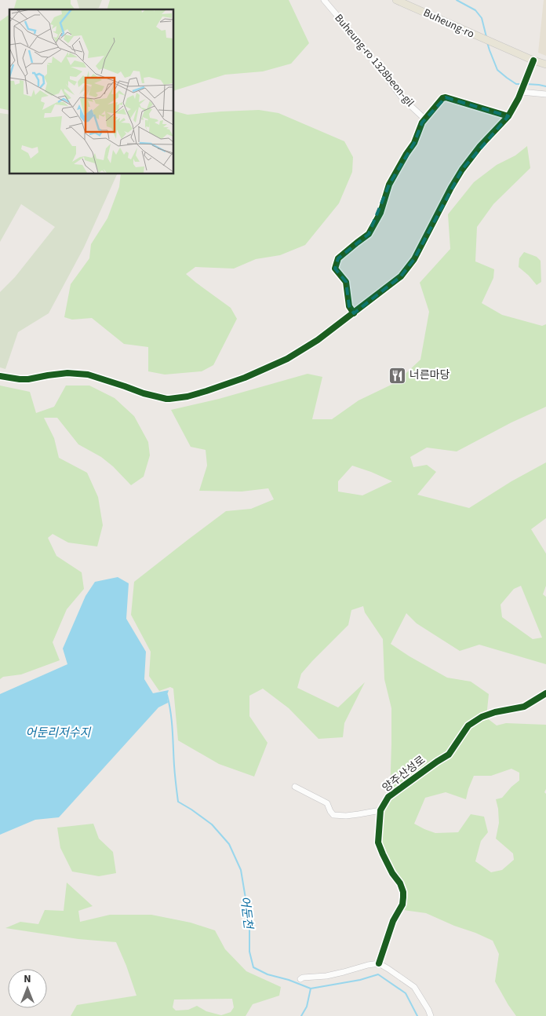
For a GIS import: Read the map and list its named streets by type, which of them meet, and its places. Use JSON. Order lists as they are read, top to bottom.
{
  "streets": {
    "main road": ["Buheung-ro"],
    "street": ["Buheung-ro 1328beon-gil", "양주산성로"]
  },
  "water": ["어둔리저수지", "어둔천"],
  "places": {
    "restaurant": ["너른마당"]
  },
  "north": "top"
}
